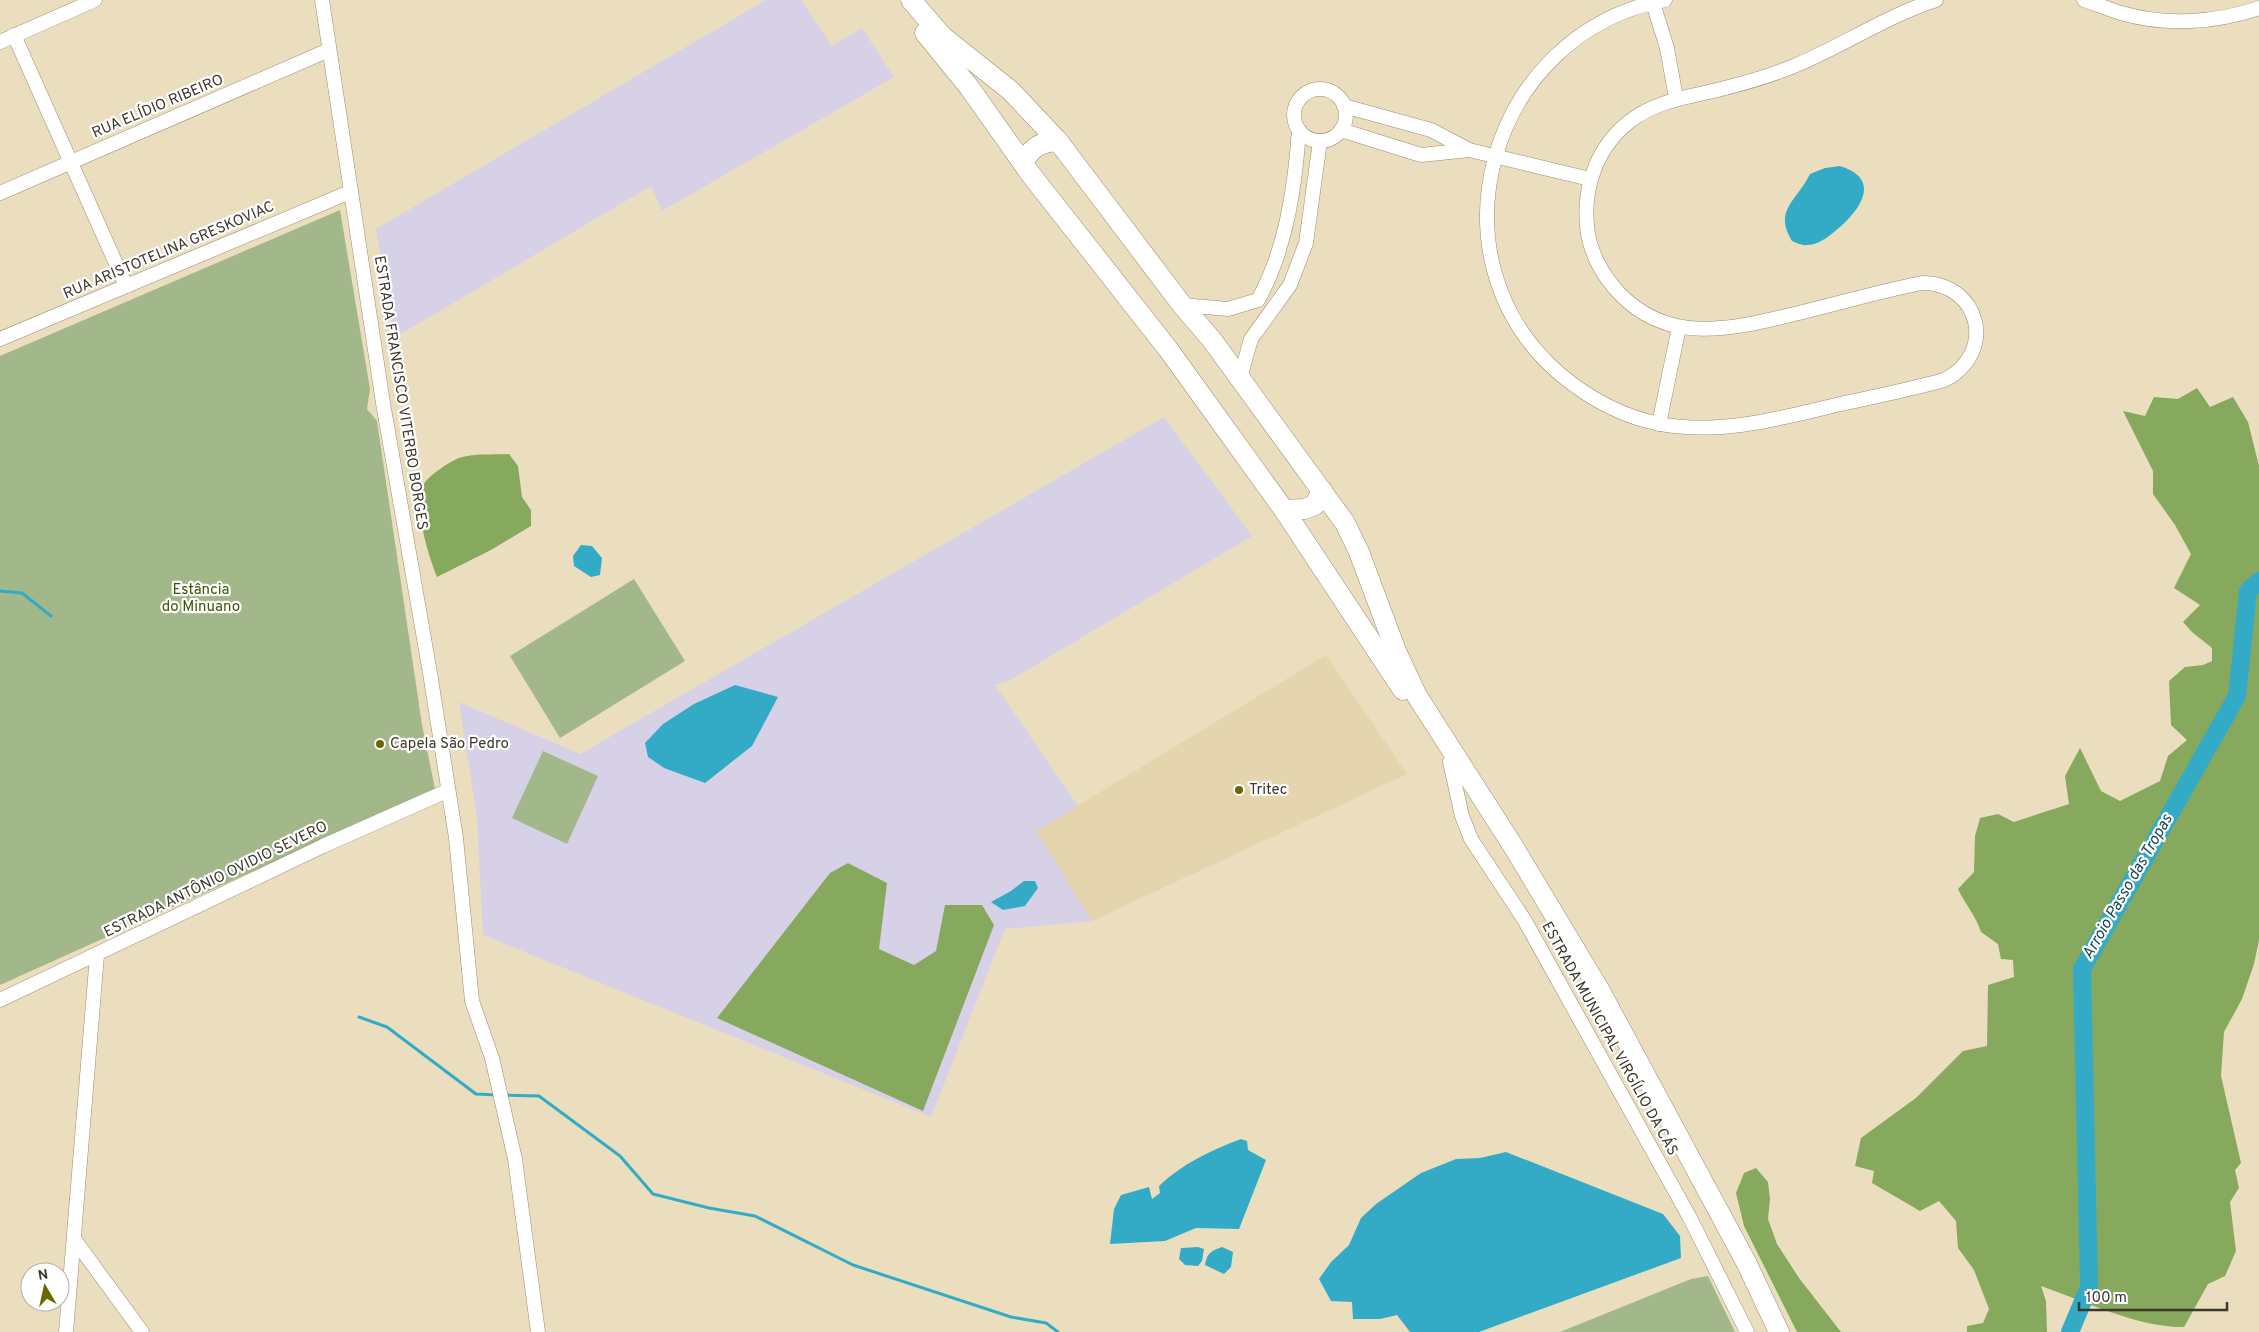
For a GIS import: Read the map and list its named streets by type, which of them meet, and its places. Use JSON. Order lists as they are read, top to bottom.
{
  "streets": {
    "street": [
      "RUA ELÍDIO RIBEIRO",
      "RUA ARISTOTELINA GRESKOVIAC",
      "ESTRADA FRANCISCO VITERBO BORGES",
      "ESTRADA ANTÔNIO OVIDIO SEVERO",
      "ESTRADA MUNICIPAL VIRGÍLIO DA CÁS"
    ]
  },
  "crossings": [
    ["RUA ELÍDIO RIBEIRO", "ESTRADA FRANCISCO VITERBO BORGES"],
    ["RUA ARISTOTELINA GRESKOVIAC", "ESTRADA FRANCISCO VITERBO BORGES"],
    ["ESTRADA FRANCISCO VITERBO BORGES", "ESTRADA ANTÔNIO OVIDIO SEVERO"]
  ],
  "water": ["Arroio Passo das Tropas"],
  "parks": ["Estância do Minuano"],
  "places": ["Capela São Pedro", "Tritec"],
  "scale_bar": "100 m",
  "north": "top"
}
